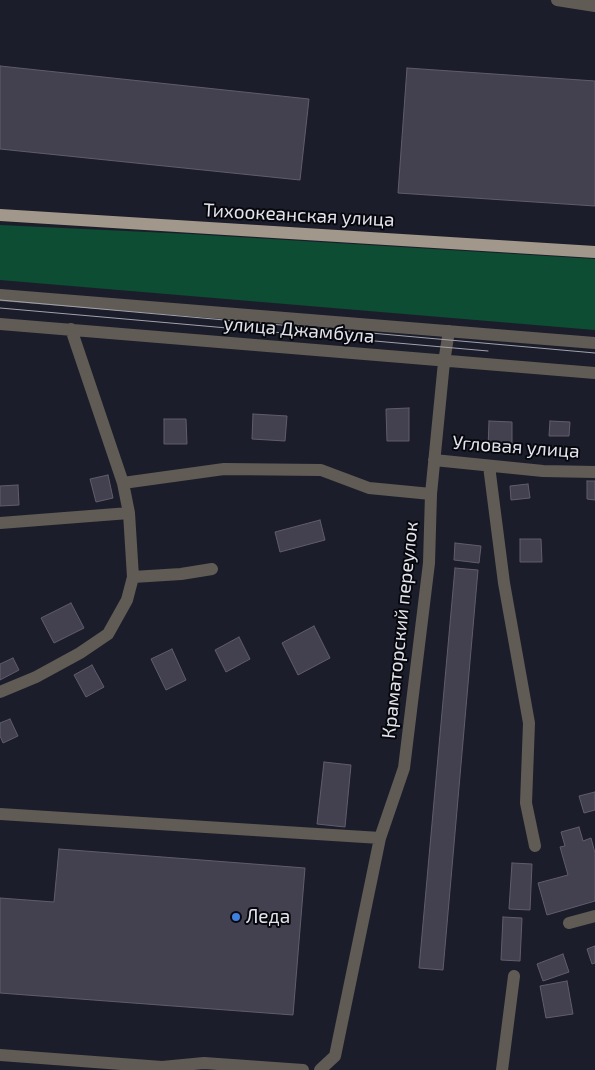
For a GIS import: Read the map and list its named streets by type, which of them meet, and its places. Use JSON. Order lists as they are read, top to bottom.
{
  "streets": {
    "main road": ["Тихоокеанская улица"],
    "street": ["улица Джамбула", "Угловая улица", "Краматорский переулок"]
  },
  "crossings": [
    ["улица Джамбула", "Краматорский переулок"],
    ["Угловая улица", "Краматорский переулок"]
  ],
  "places": ["Леда"]
}
